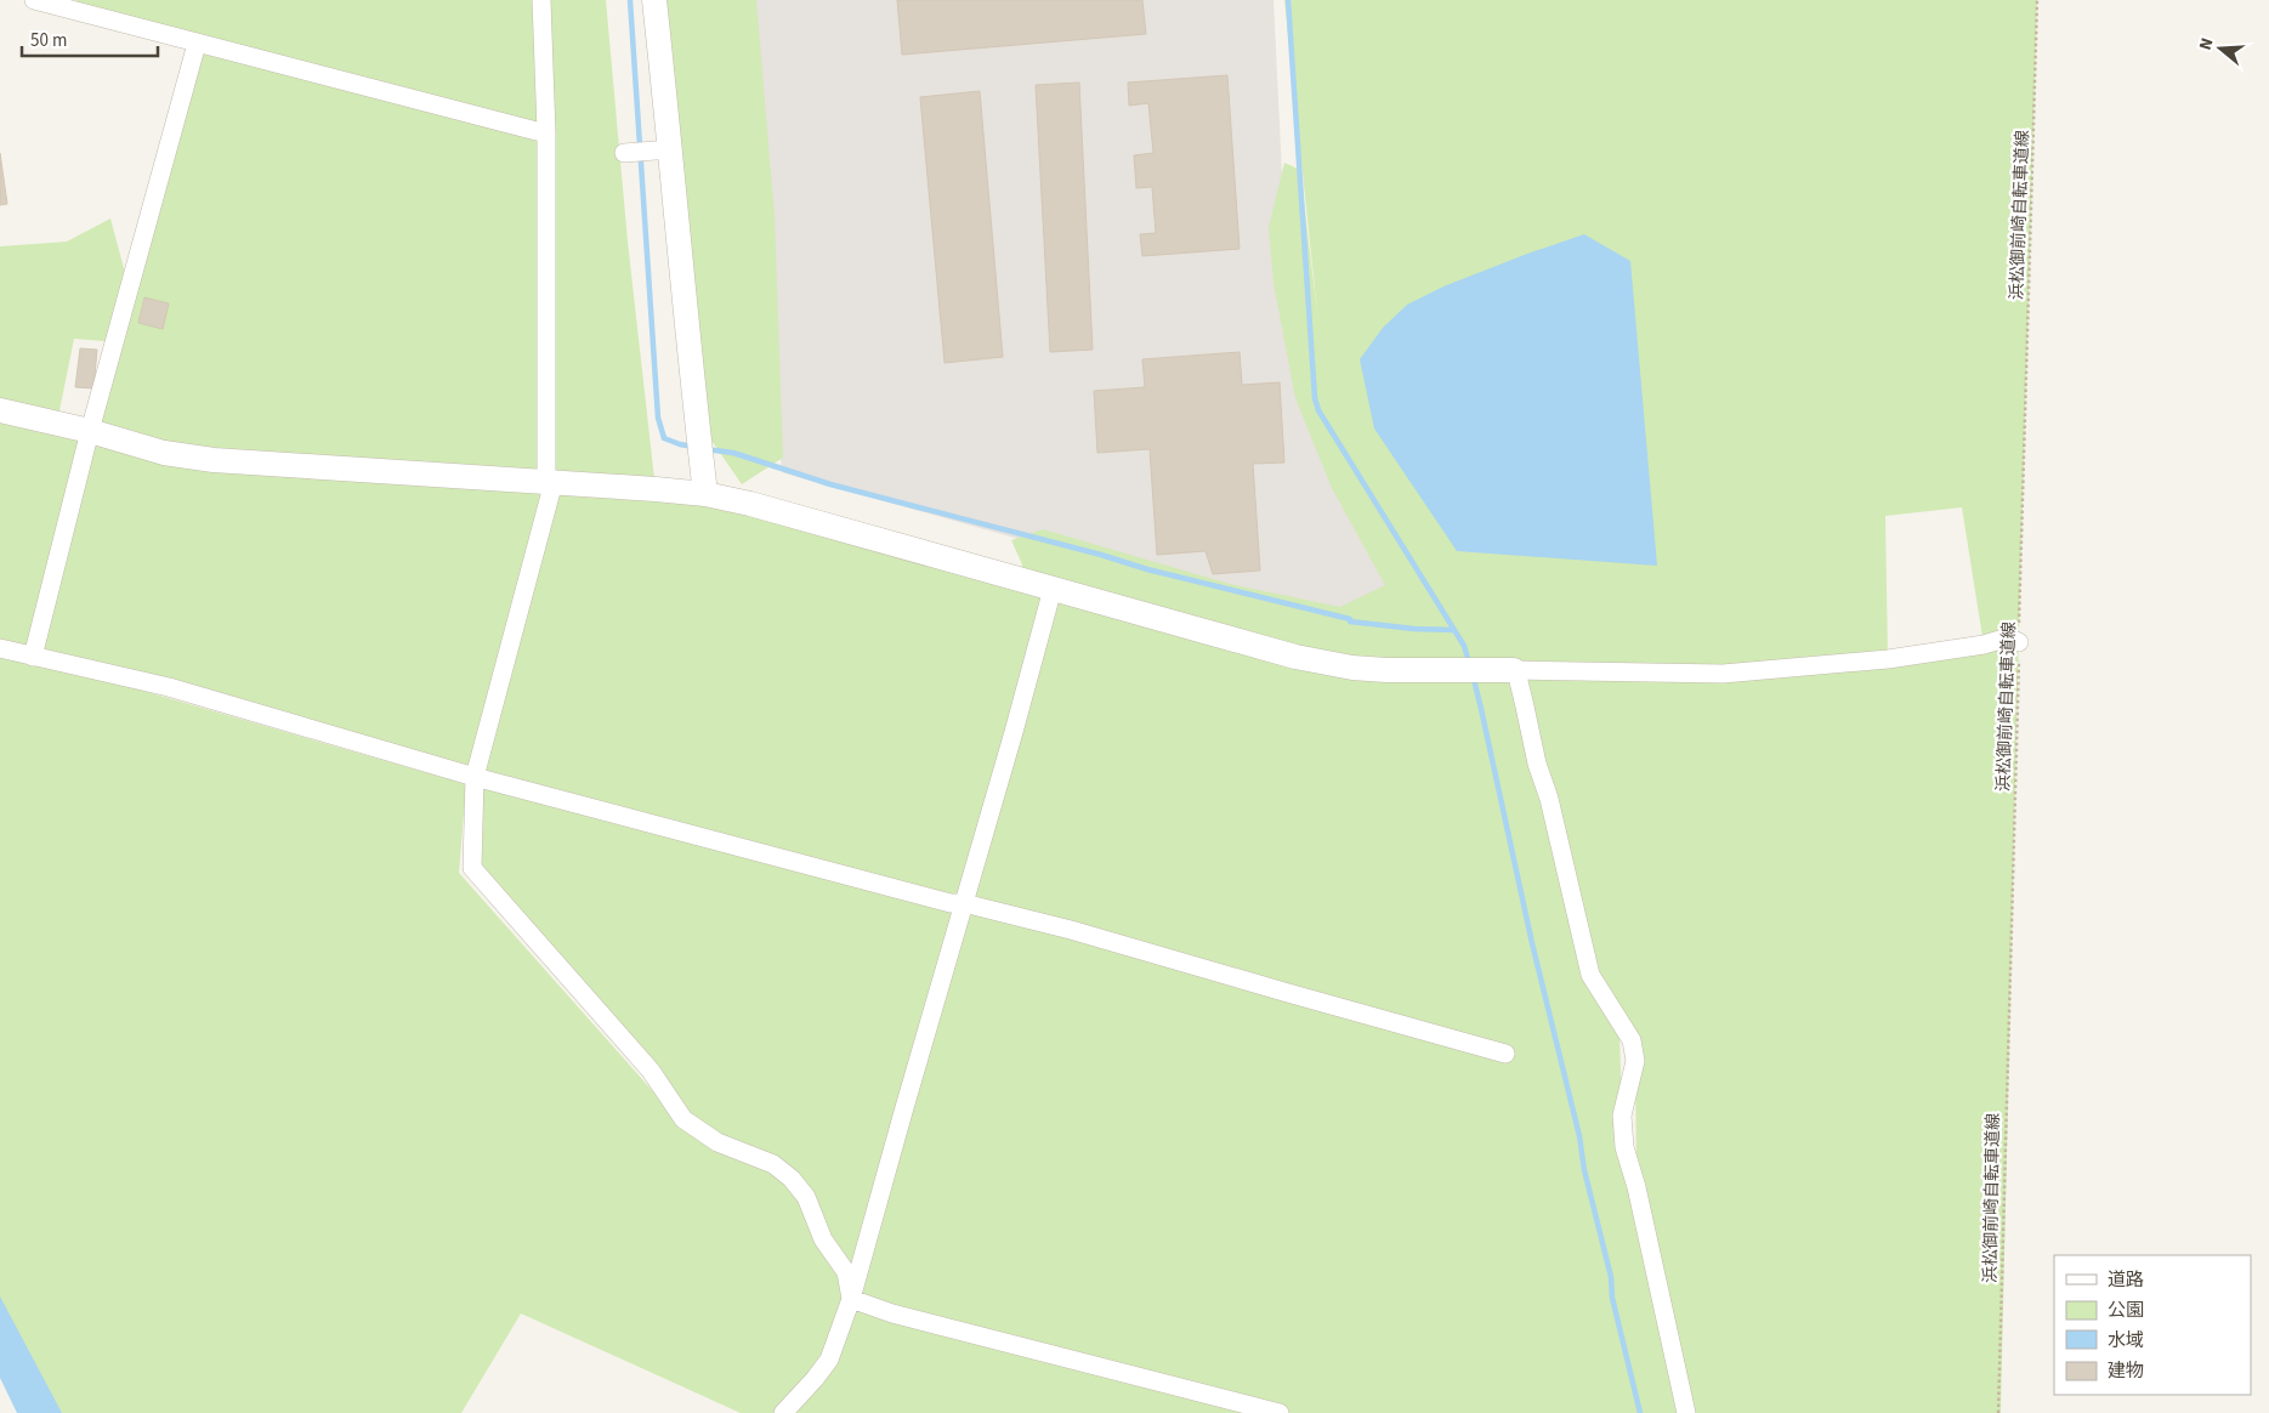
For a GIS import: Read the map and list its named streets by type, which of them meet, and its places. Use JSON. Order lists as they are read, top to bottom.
{
  "streets": {
    "path": ["浜松御前崎自転車道線"]
  },
  "legend": [
    "道路",
    "公園",
    "水域",
    "建物"
  ],
  "scale_bar": "50 m",
  "north": "left"
}
